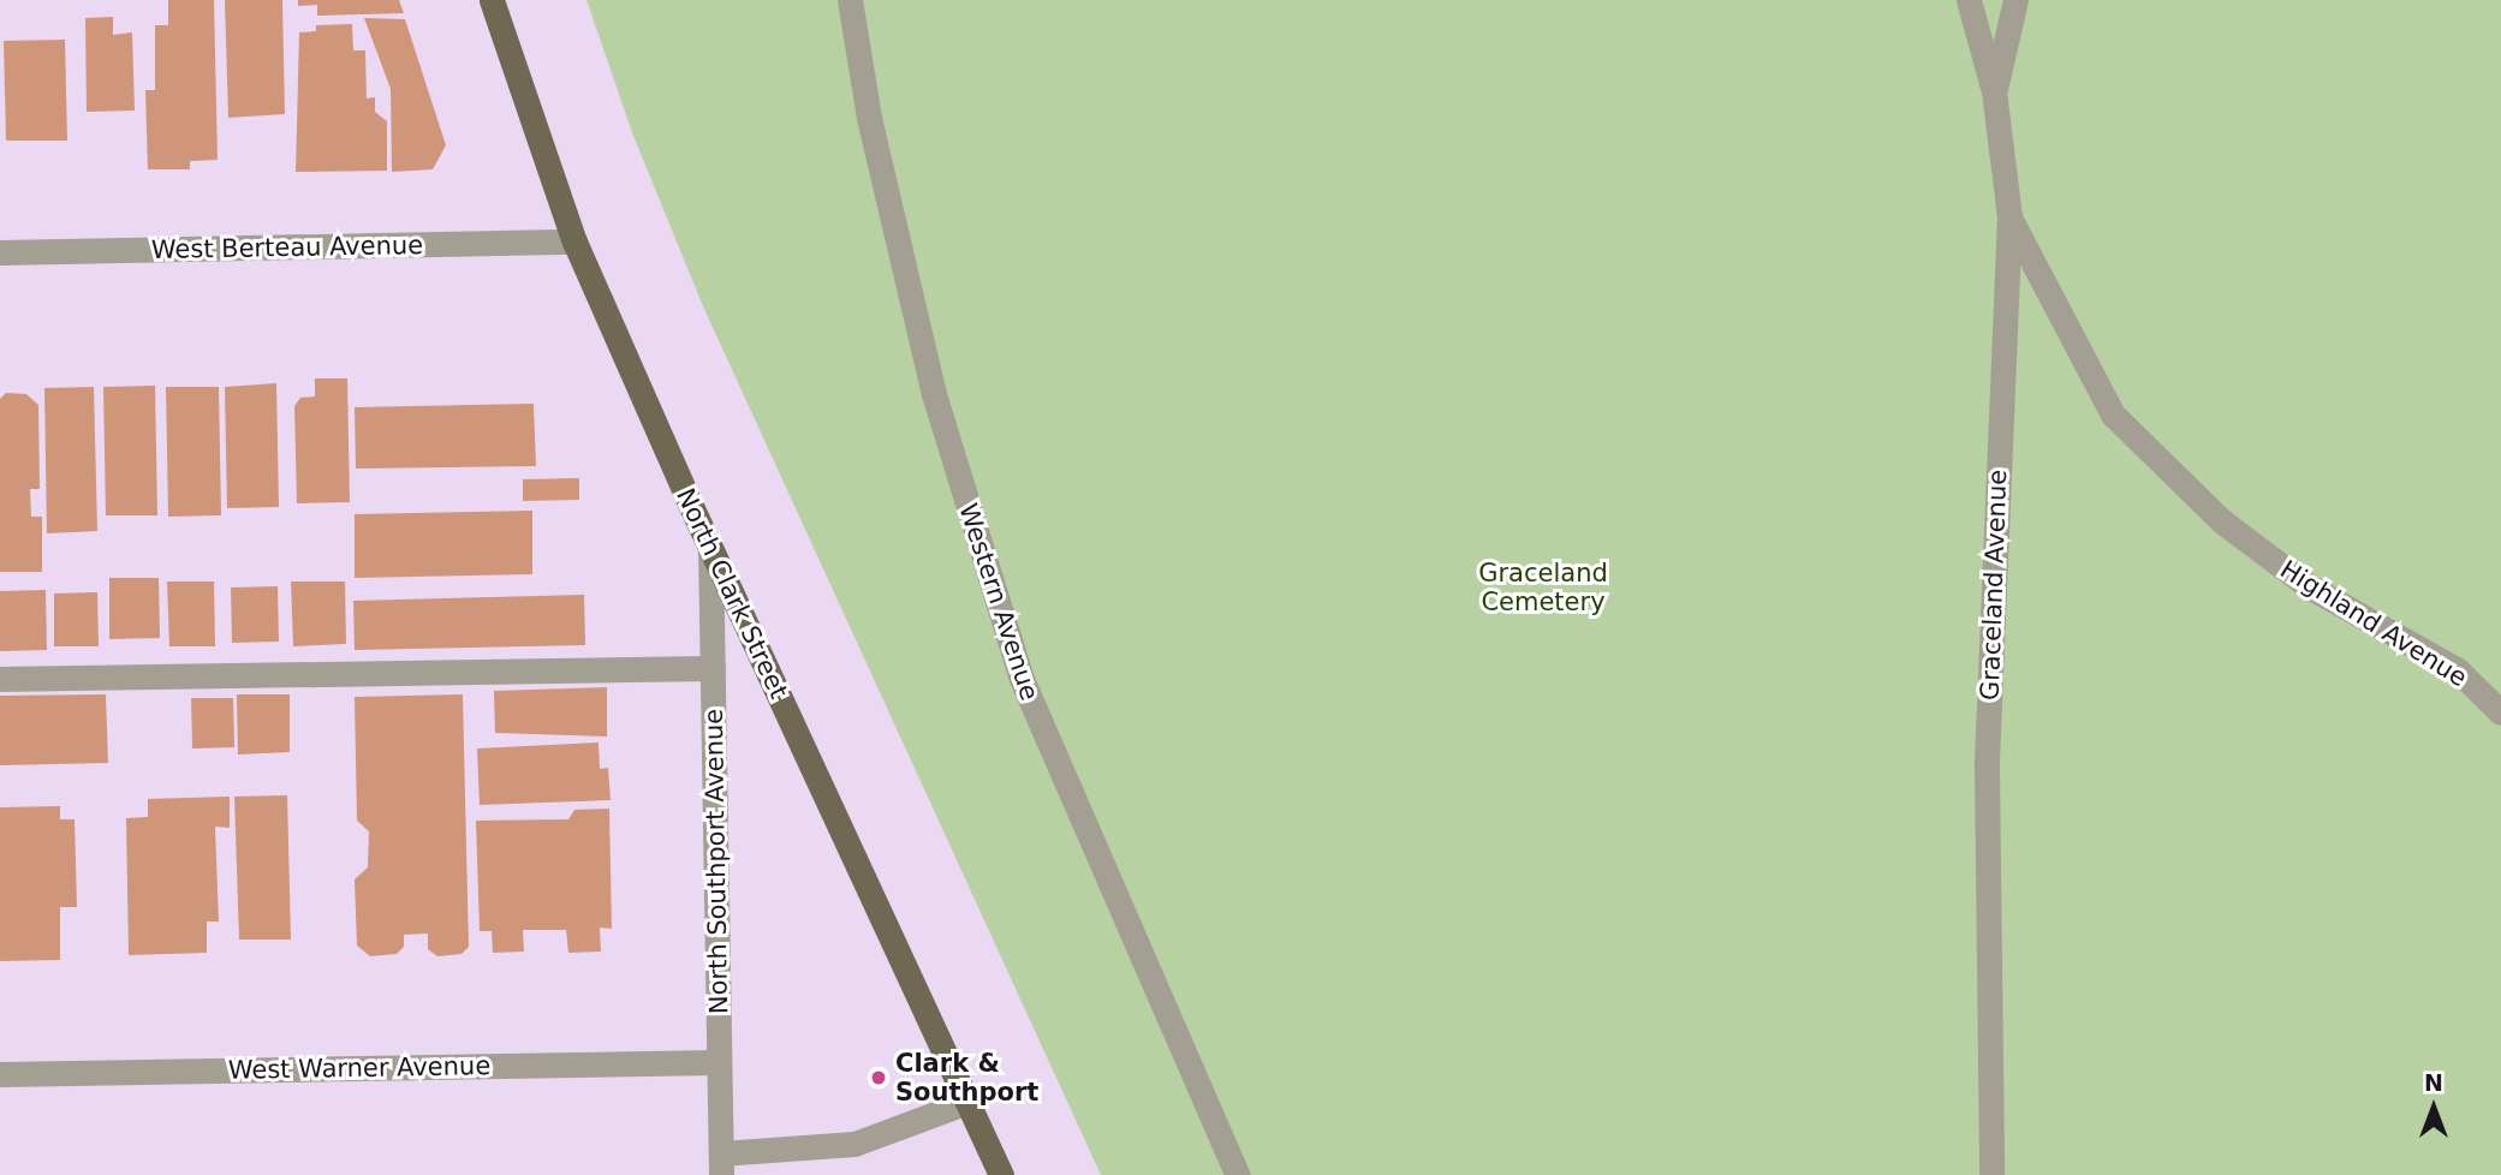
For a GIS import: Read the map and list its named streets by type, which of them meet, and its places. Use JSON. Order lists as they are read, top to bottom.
{
  "streets": {
    "main road": ["North Clark Street"],
    "street": [
      "West Berteau Avenue",
      "Graceland Avenue",
      "Western Avenue",
      "Highland Avenue",
      "North Southport Avenue",
      "West Warner Avenue"
    ]
  },
  "crossings": [
    ["West Berteau Avenue", "North Clark Street"],
    ["Graceland Avenue", "Highland Avenue"],
    ["North Clark Street", "North Southport Avenue"],
    ["North Southport Avenue", "West Warner Avenue"]
  ],
  "parks": ["Graceland Cemetery"],
  "places": ["Clark & Southport"],
  "north": "top"
}
